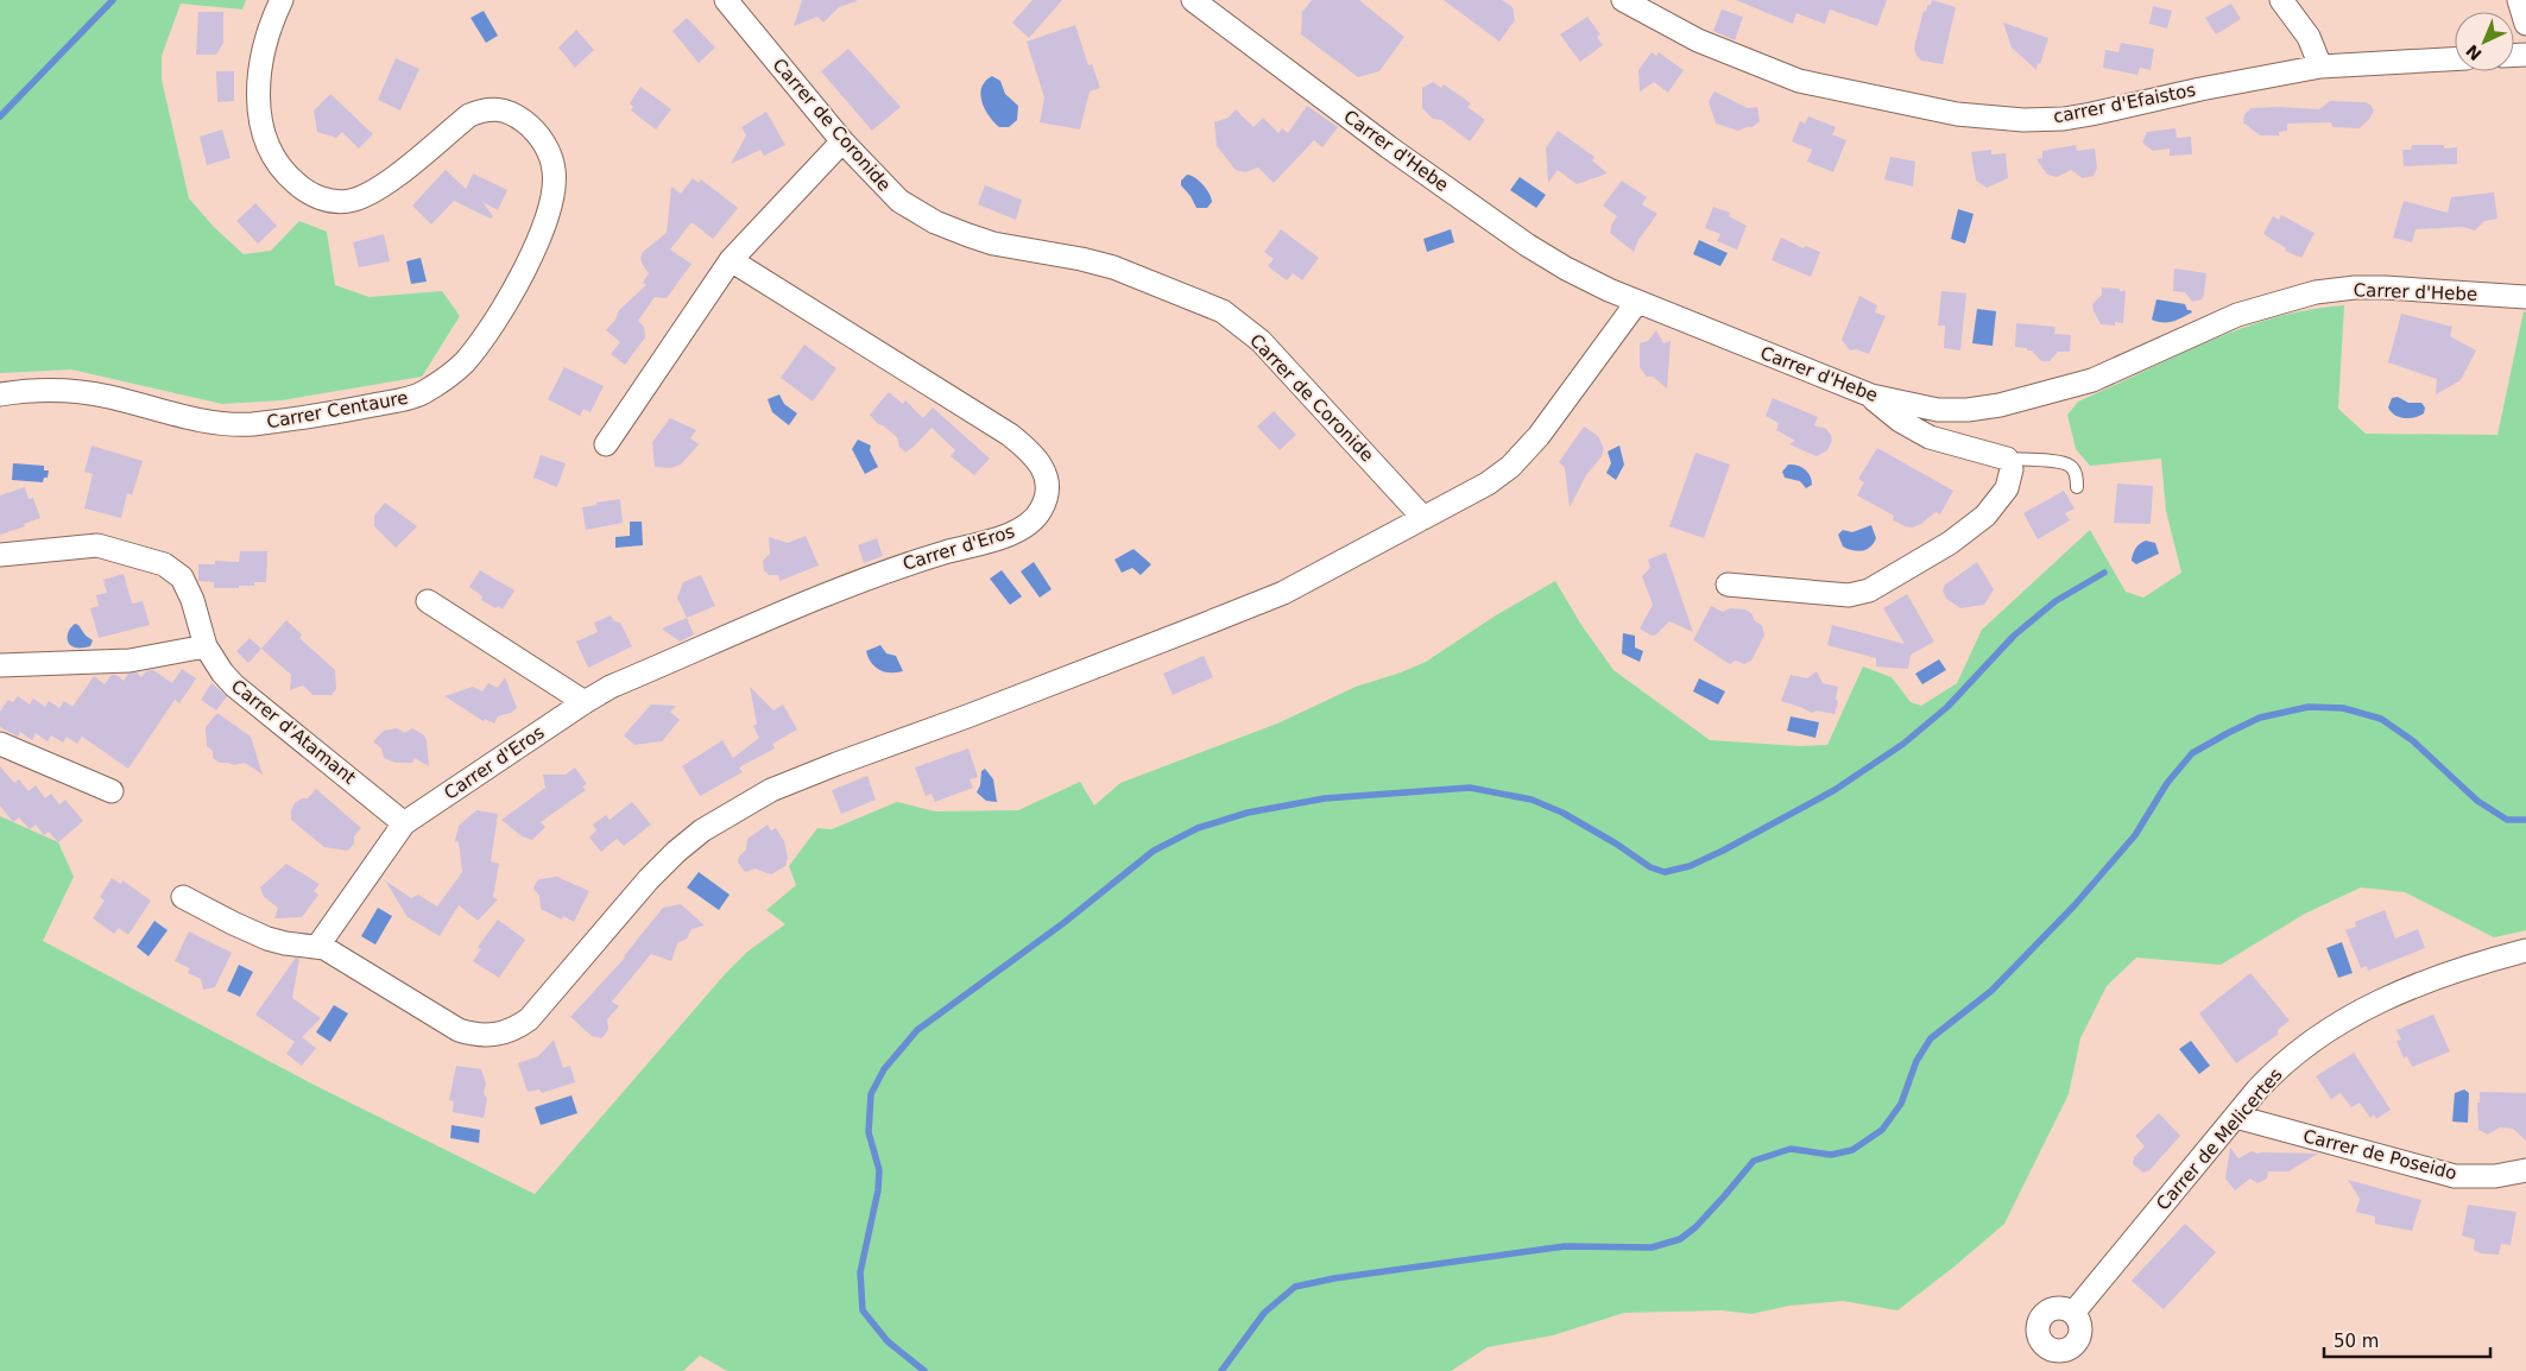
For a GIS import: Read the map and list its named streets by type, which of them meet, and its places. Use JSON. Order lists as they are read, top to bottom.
{
  "streets": {
    "street": [
      "carrer d'Efaistos",
      "Carrer de Coronide",
      "Carrer d'Hebe",
      "Carrer Centaure",
      "Carrer d'Eros",
      "Carrer d'Atamant",
      "Carrer de Melicertes",
      "Carrer de Poseido"
    ]
  },
  "crossings": [
    ["Carrer d'Eros", "Carrer d'Atamant"],
    ["Carrer de Melicertes", "Carrer de Poseido"]
  ],
  "scale_bar": "50 m",
  "north": "bottom left"
}
